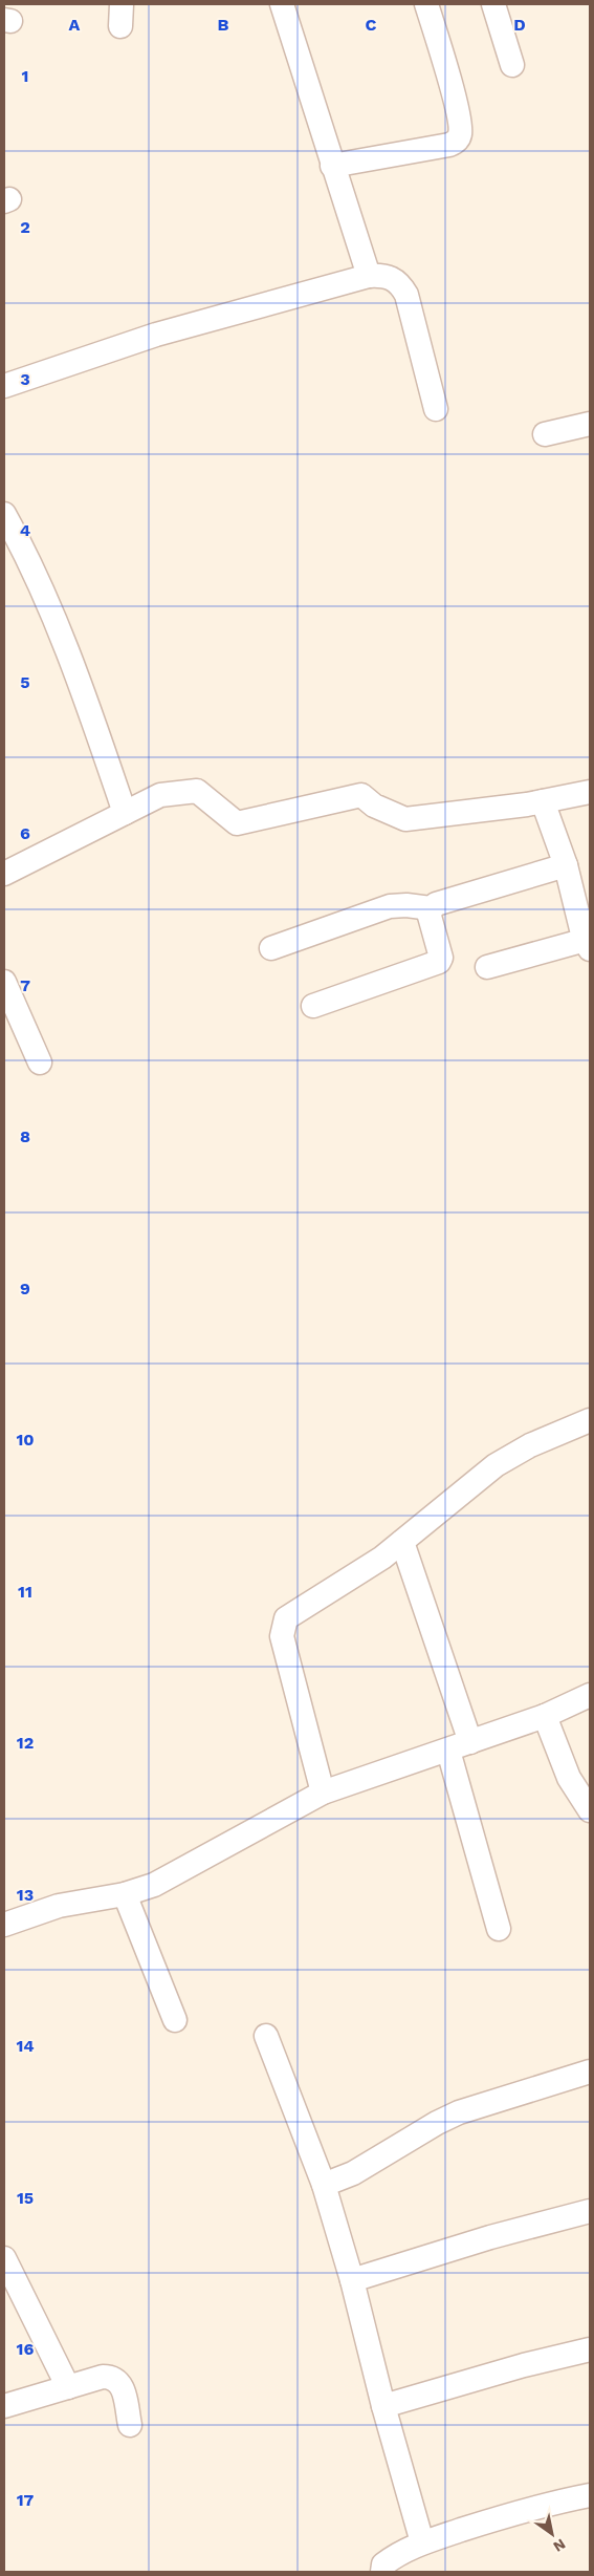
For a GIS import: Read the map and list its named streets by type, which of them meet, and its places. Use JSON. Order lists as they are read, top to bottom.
{
  "north": "bottom right",
  "grid": {
    "columns": [
      "A",
      "B",
      "C",
      "D"
    ],
    "rows": [
      "1",
      "2",
      "3",
      "4",
      "5",
      "6",
      "7",
      "8",
      "9",
      "10",
      "11",
      "12",
      "13",
      "14",
      "15",
      "16",
      "17"
    ]
  }
}
